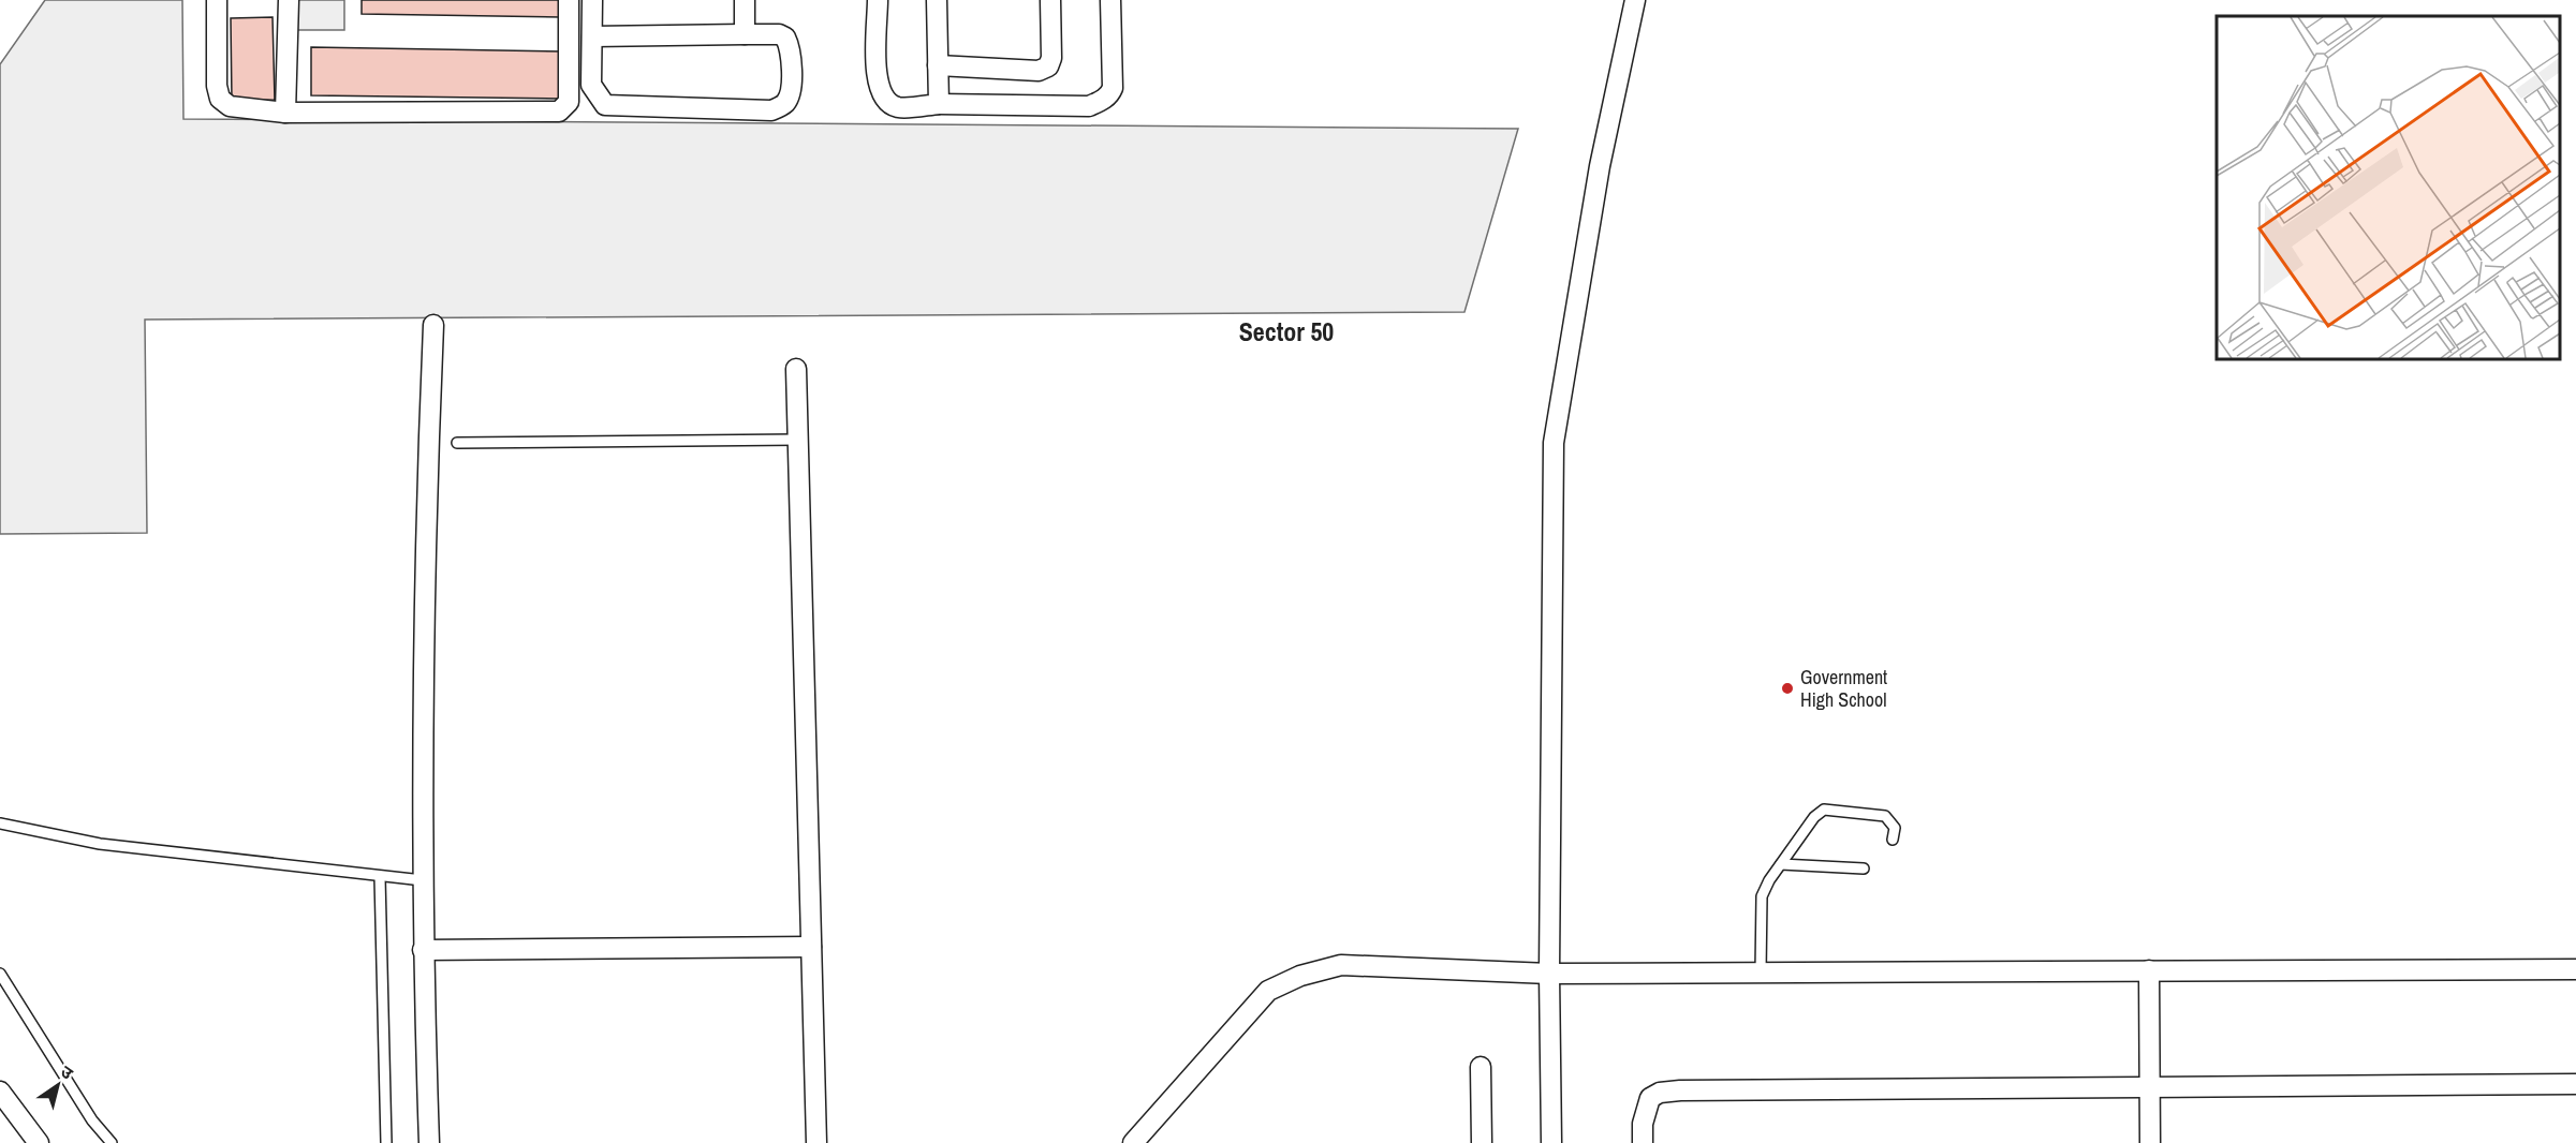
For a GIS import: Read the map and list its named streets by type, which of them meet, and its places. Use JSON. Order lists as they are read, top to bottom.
{
  "districts": ["Sector 50"],
  "places": ["Government High School"],
  "north": "top right"
}
